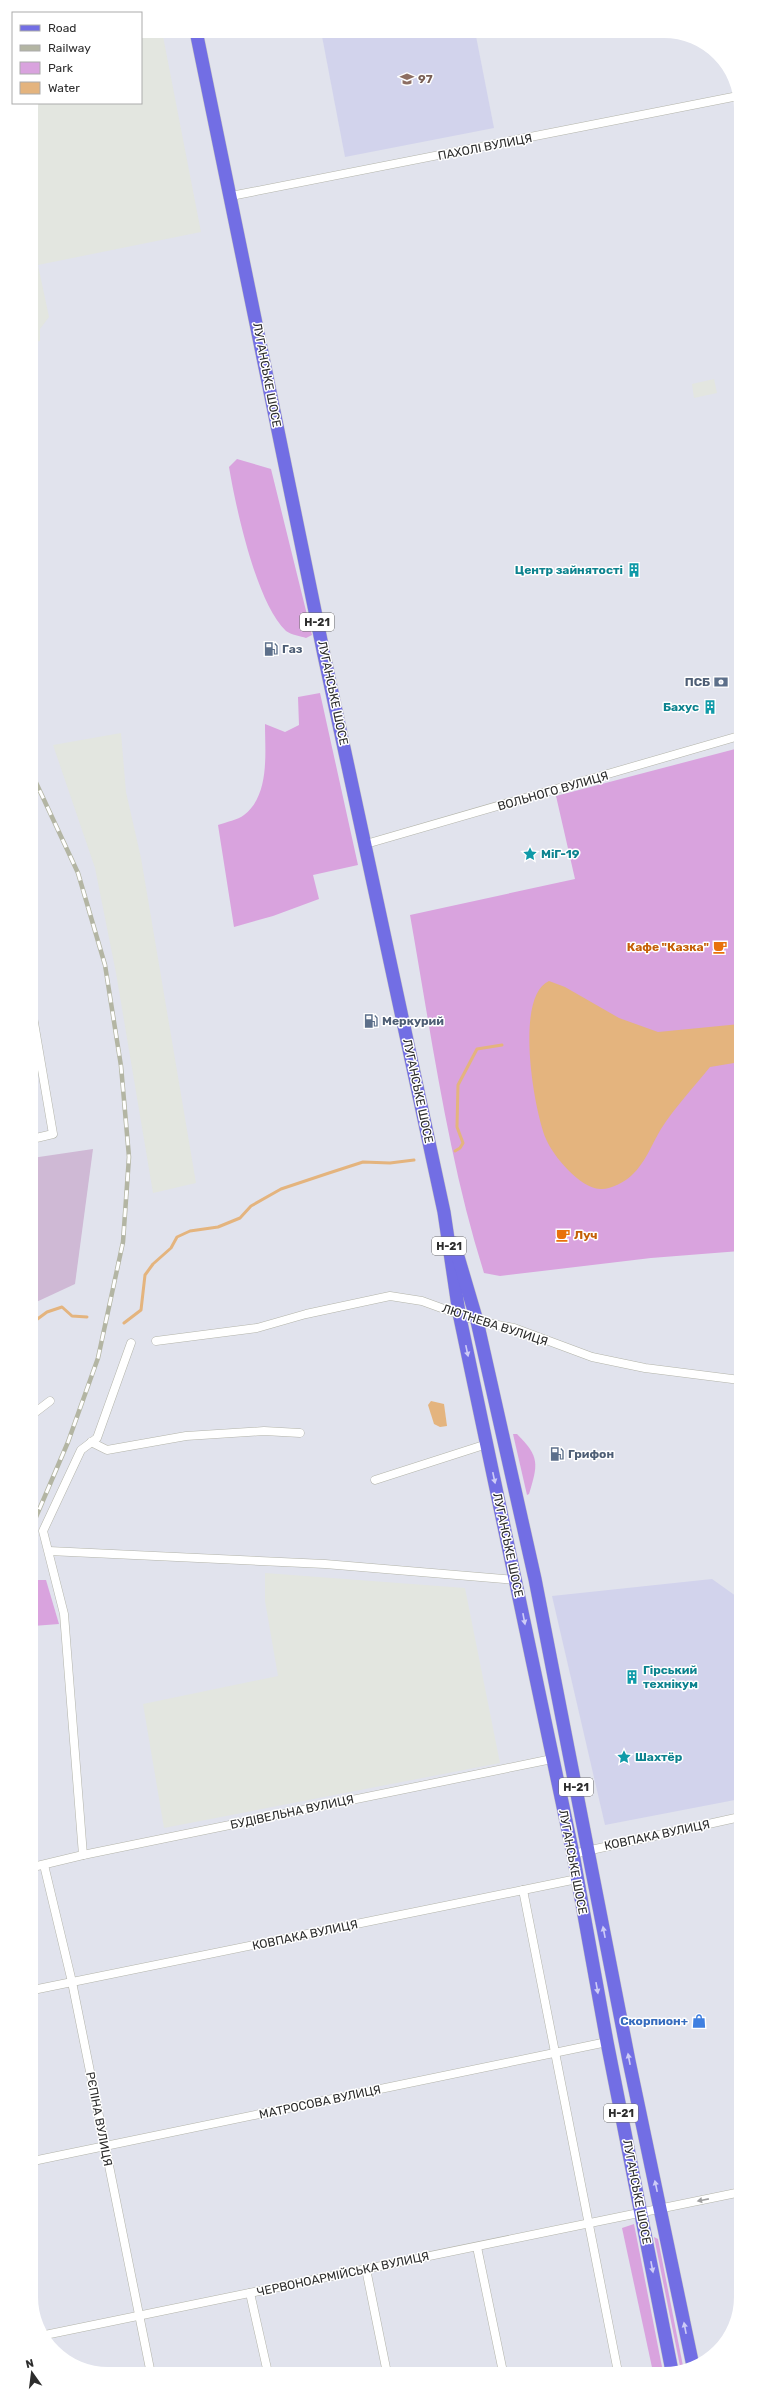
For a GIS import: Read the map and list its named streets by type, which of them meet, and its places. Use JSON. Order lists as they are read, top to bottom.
{
  "streets": {
    "main road": ["ЛУГАНСЬКЕ ШОСЕ", "Н-21"],
    "street": [
      "ПАХОЛІ ВУЛИЦЯ",
      "ВОЛЬНОГО ВУЛИЦЯ",
      "ЛЮТНЕВА ВУЛИЦЯ",
      "БУДІВЕЛЬНА ВУЛИЦЯ",
      "КОВПАКА ВУЛИЦЯ",
      "МАТРОСОВА ВУЛИЦЯ",
      "РЄПІНА ВУЛИЦЯ",
      "ЧЕРВОНОАРМІЙСЬКА ВУЛИЦЯ"
    ]
  },
  "crossings": [
    ["ПАХОЛІ ВУЛИЦЯ", "ЛУГАНСЬКЕ ШОСЕ"],
    ["ЛУГАНСЬКЕ ШОСЕ", "ВОЛЬНОГО ВУЛИЦЯ"],
    ["ЛУГАНСЬКЕ ШОСЕ", "ЛЮТНЕВА ВУЛИЦЯ"],
    ["ЛУГАНСЬКЕ ШОСЕ", "БУДІВЕЛЬНА ВУЛИЦЯ"],
    ["ЛУГАНСЬКЕ ШОСЕ", "КОВПАКА ВУЛИЦЯ"],
    ["ЛУГАНСЬКЕ ШОСЕ", "МАТРОСОВА ВУЛИЦЯ"],
    ["ЛУГАНСЬКЕ ШОСЕ", "ЧЕРВОНОАРМІЙСЬКА ВУЛИЦЯ"],
    ["БУДІВЕЛЬНА ВУЛИЦЯ", "РЄПІНА ВУЛИЦЯ"],
    ["КОВПАКА ВУЛИЦЯ", "РЄПІНА ВУЛИЦЯ"],
    ["МАТРОСОВА ВУЛИЦЯ", "РЄПІНА ВУЛИЦЯ"],
    ["РЄПІНА ВУЛИЦЯ", "ЧЕРВОНОАРМІЙСЬКА ВУЛИЦЯ"]
  ],
  "places": {
    "school or university": ["97"],
    "building": ["Центр зайнятості", "Бахус", "Гірський технікум"],
    "fuel station": ["Газ", "Меркурий", "Грифон"],
    "bank": ["ПСБ"],
    "place": ["МіГ-19", "Шахтёр"],
    "cafe": ["Кафе \"Казка\"", "Луч"],
    "shop": ["Скорпион+"]
  },
  "legend": [
    "Road",
    "Railway",
    "Park",
    "Water"
  ],
  "north": "top"
}
